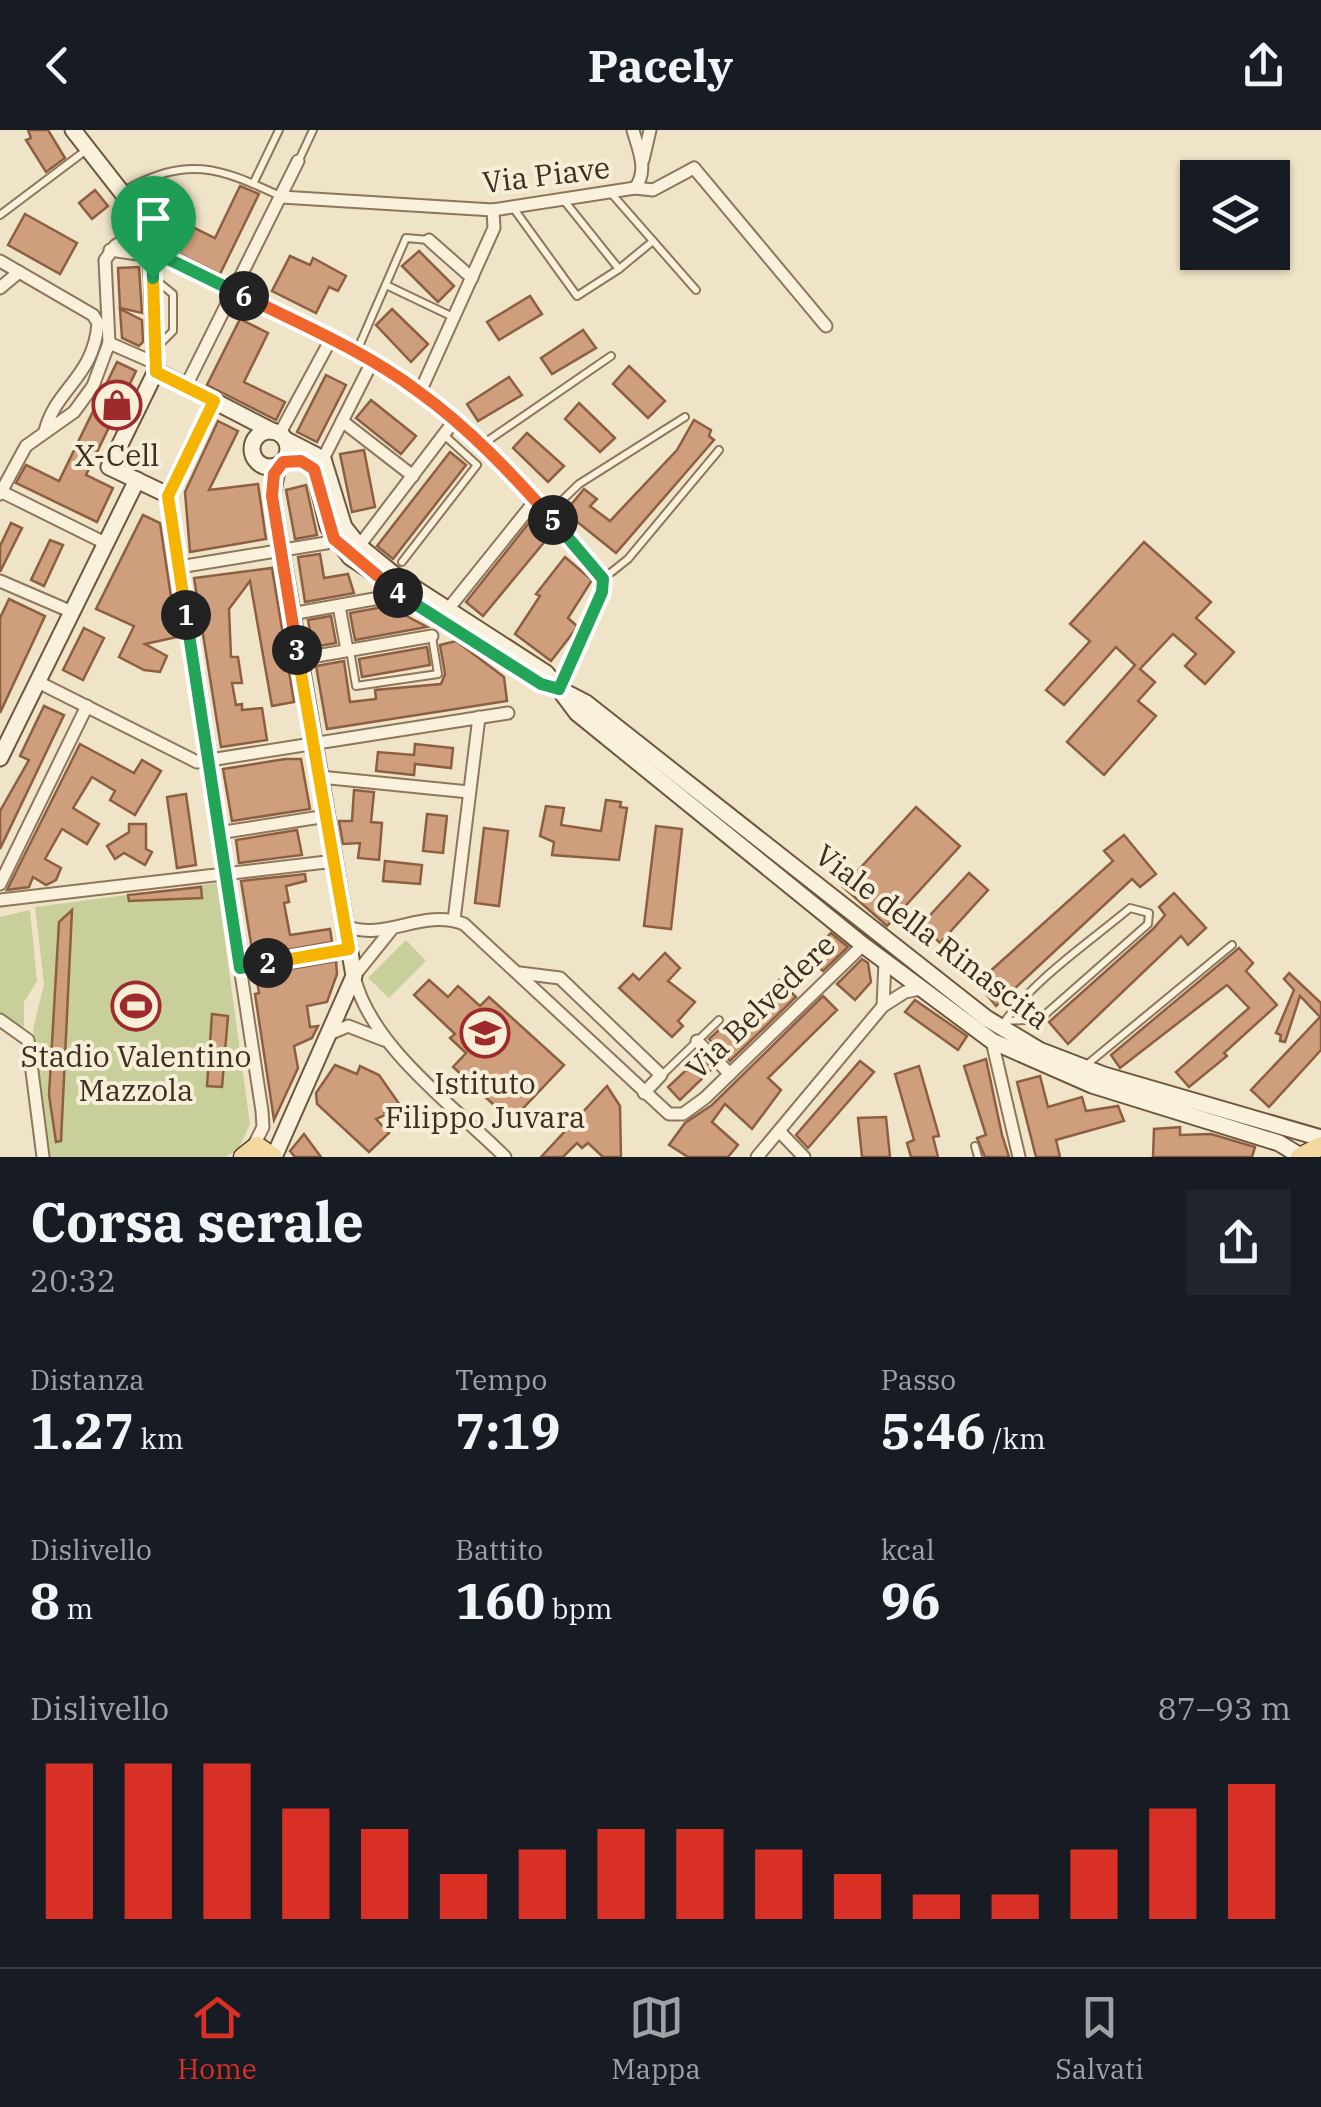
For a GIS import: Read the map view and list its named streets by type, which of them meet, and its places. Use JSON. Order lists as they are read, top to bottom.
{
  "streets": {
    "street": ["Via Piave", "Viale della Rinascita", "Via Belvedere"]
  },
  "crossings": [
    ["Viale della Rinascita", "Via Belvedere"]
  ],
  "places": {
    "shop": ["X-Cell"],
    "sports": ["Stadio Valentino Mazzola"],
    "school or university": ["Istituto Filippo Juvara"]
  },
  "page": {
    "header": "Pacely",
    "pins": [
      "6",
      "5",
      "4",
      "1",
      "3",
      "2"
    ],
    "heading": ["Corsa serale", "20:32"],
    "stats": [
      ["Distanza", "1.27 km"],
      ["Tempo", "7:19"],
      ["Passo", "5:46 /km"],
      ["Dislivello", "8 m"],
      ["Battito", "160 bpm"],
      ["kcal", "96"]
    ],
    "chart": ["Dislivello", "87–93 m"],
    "tabs": ["Home", "Mappa", "Salvati"]
  }
}
